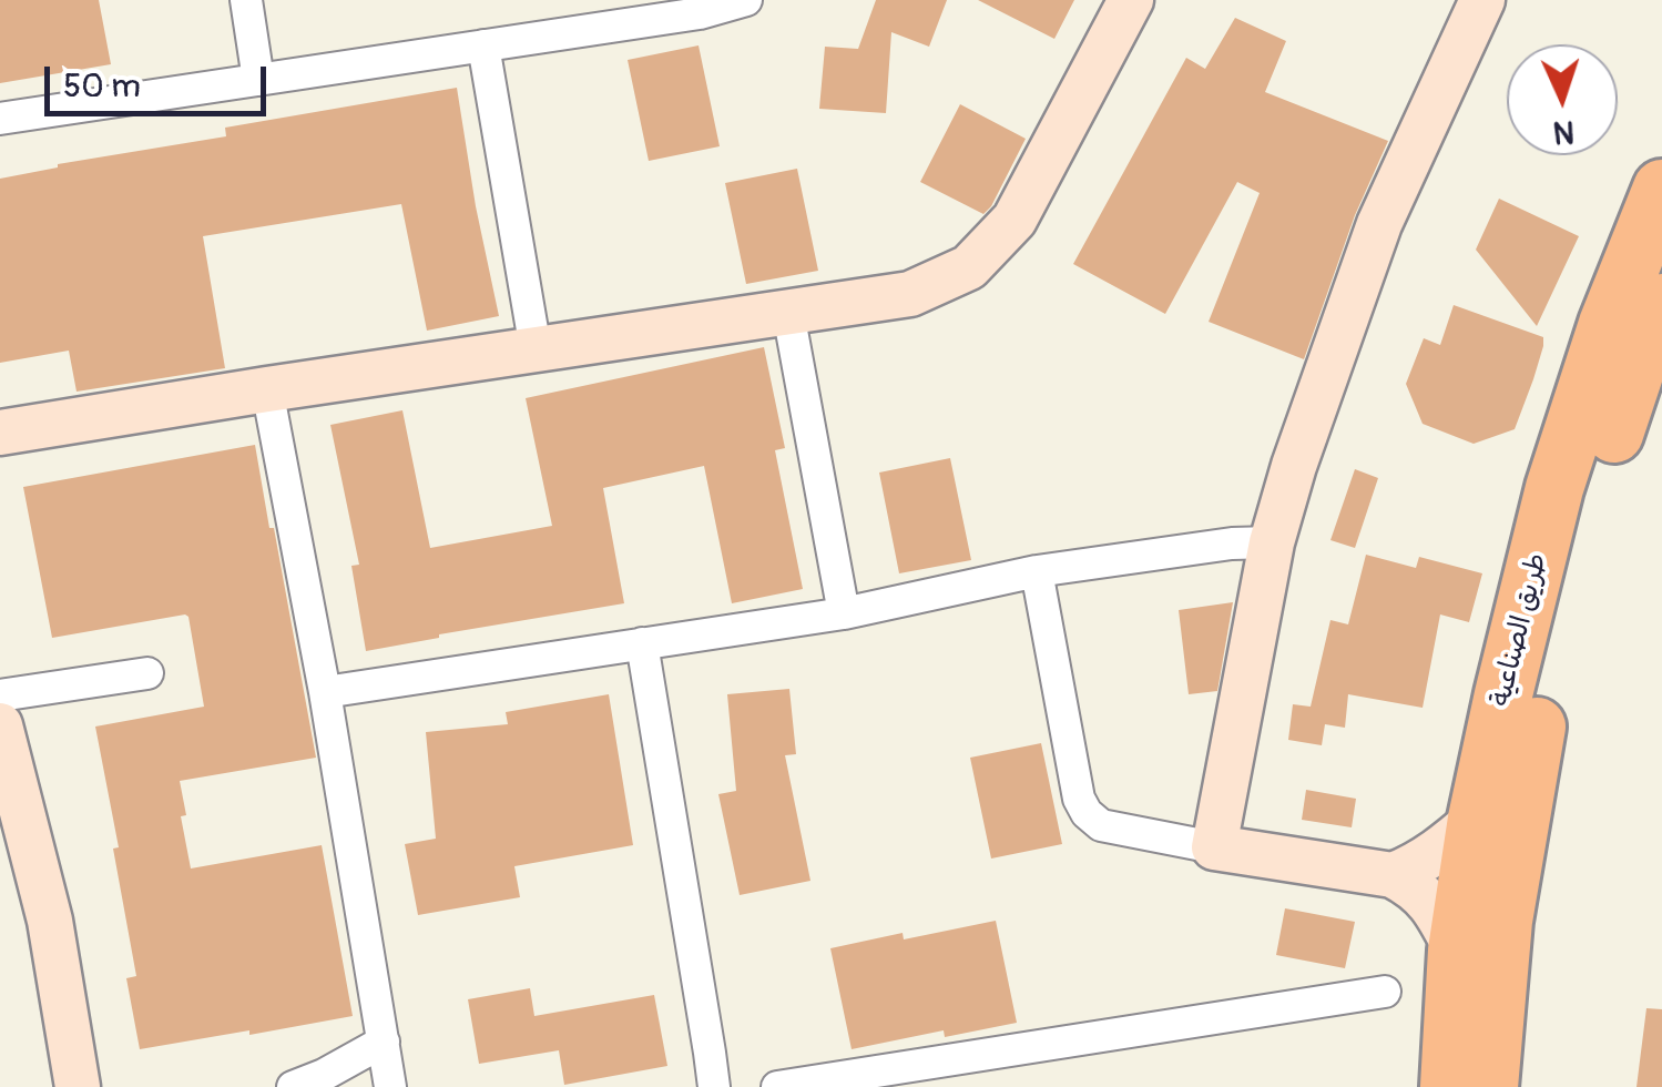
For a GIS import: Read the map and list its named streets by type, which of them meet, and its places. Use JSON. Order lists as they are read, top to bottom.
{
  "streets": {
    "highway": ["طريق الصناعية"]
  },
  "scale_bar": "50 m",
  "north": "bottom"
}
